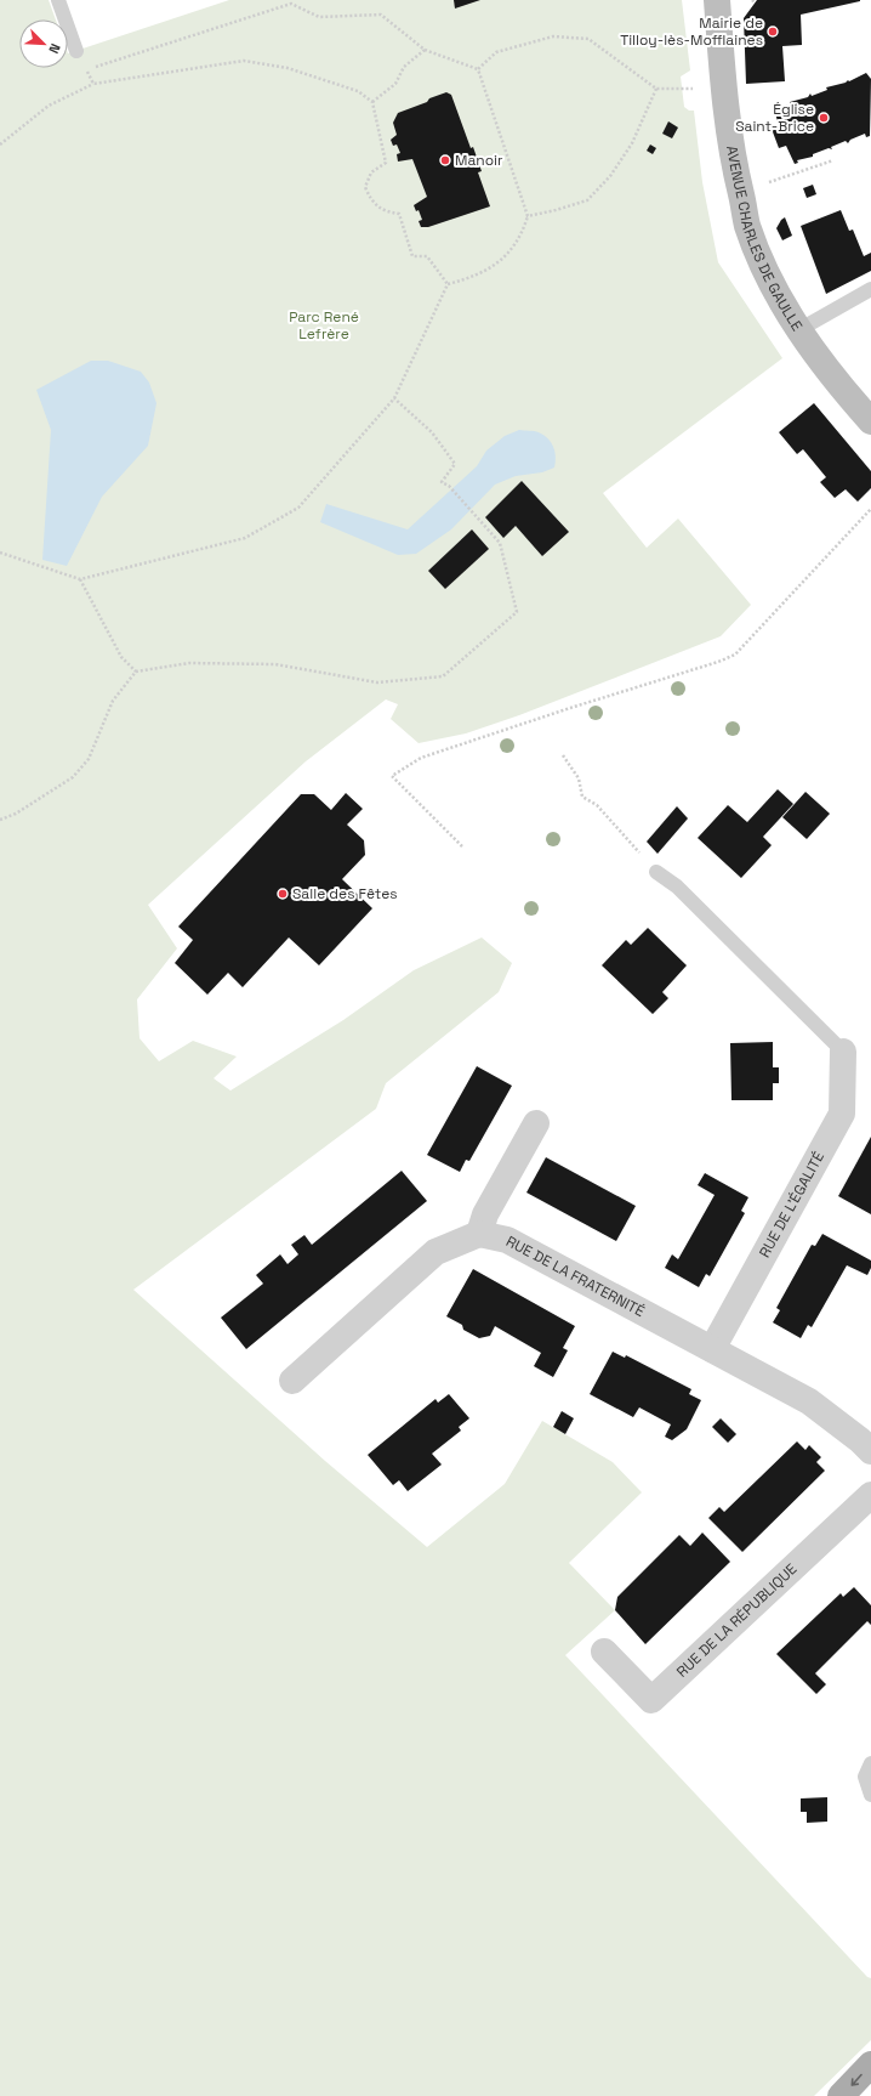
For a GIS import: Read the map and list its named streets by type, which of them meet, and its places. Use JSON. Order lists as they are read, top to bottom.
{
  "streets": {
    "street": [
      "AVENUE CHARLES DE GAULLE",
      "RUE DE L'ÉGALITÉ",
      "RUE DE LA FRATERNITÉ",
      "RUE DE LA RÉPUBLIQUE"
    ]
  },
  "crossings": [
    ["RUE DE L'ÉGALITÉ", "RUE DE LA FRATERNITÉ"]
  ],
  "parks": ["Parc René Lefrère"],
  "places": [
    "Mairie de Tilloy-lès-Mofflaines",
    "Église Saint-Brice",
    "Manoir",
    "Salle des Fêtes"
  ],
  "north": "bottom right"
}
